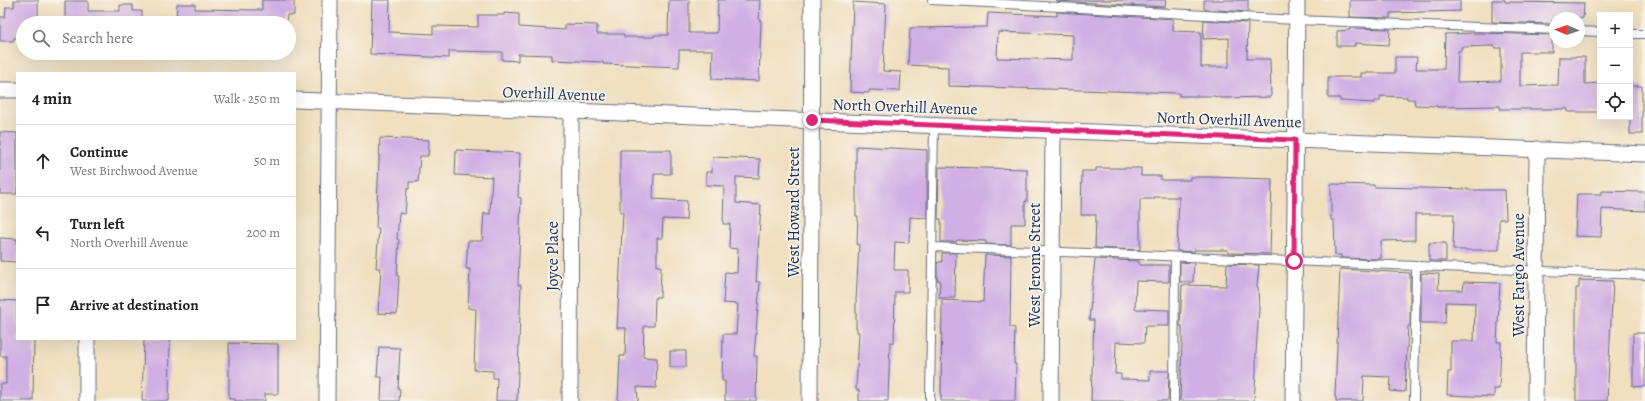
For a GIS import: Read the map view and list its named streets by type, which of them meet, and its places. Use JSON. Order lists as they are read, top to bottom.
{
  "streets": {
    "street": [
      "Overhill Avenue",
      "North Overhill Avenue",
      "West Howard Street",
      "Joyce Place",
      "West Jerome Street",
      "West Fargo Avenue"
    ]
  },
  "crossings": [
    ["Overhill Avenue", "North Overhill Avenue"],
    ["Overhill Avenue", "West Howard Street"],
    ["Overhill Avenue", "Joyce Place"],
    ["North Overhill Avenue", "West Howard Street"],
    ["North Overhill Avenue", "West Jerome Street"],
    ["North Overhill Avenue", "West Fargo Avenue"]
  ],
  "north": "left",
  "page": {
    "map_buttons": ["+", "−"],
    "search": "Search here",
    "heading": ["4 min", "Walk · 250 m"],
    "list": [
      ["Continue", "West Birchwood Avenue", "50 m"],
      ["Turn left", "North Overhill Avenue", "200 m"],
      "Arrive at destination"
    ]
  }
}
